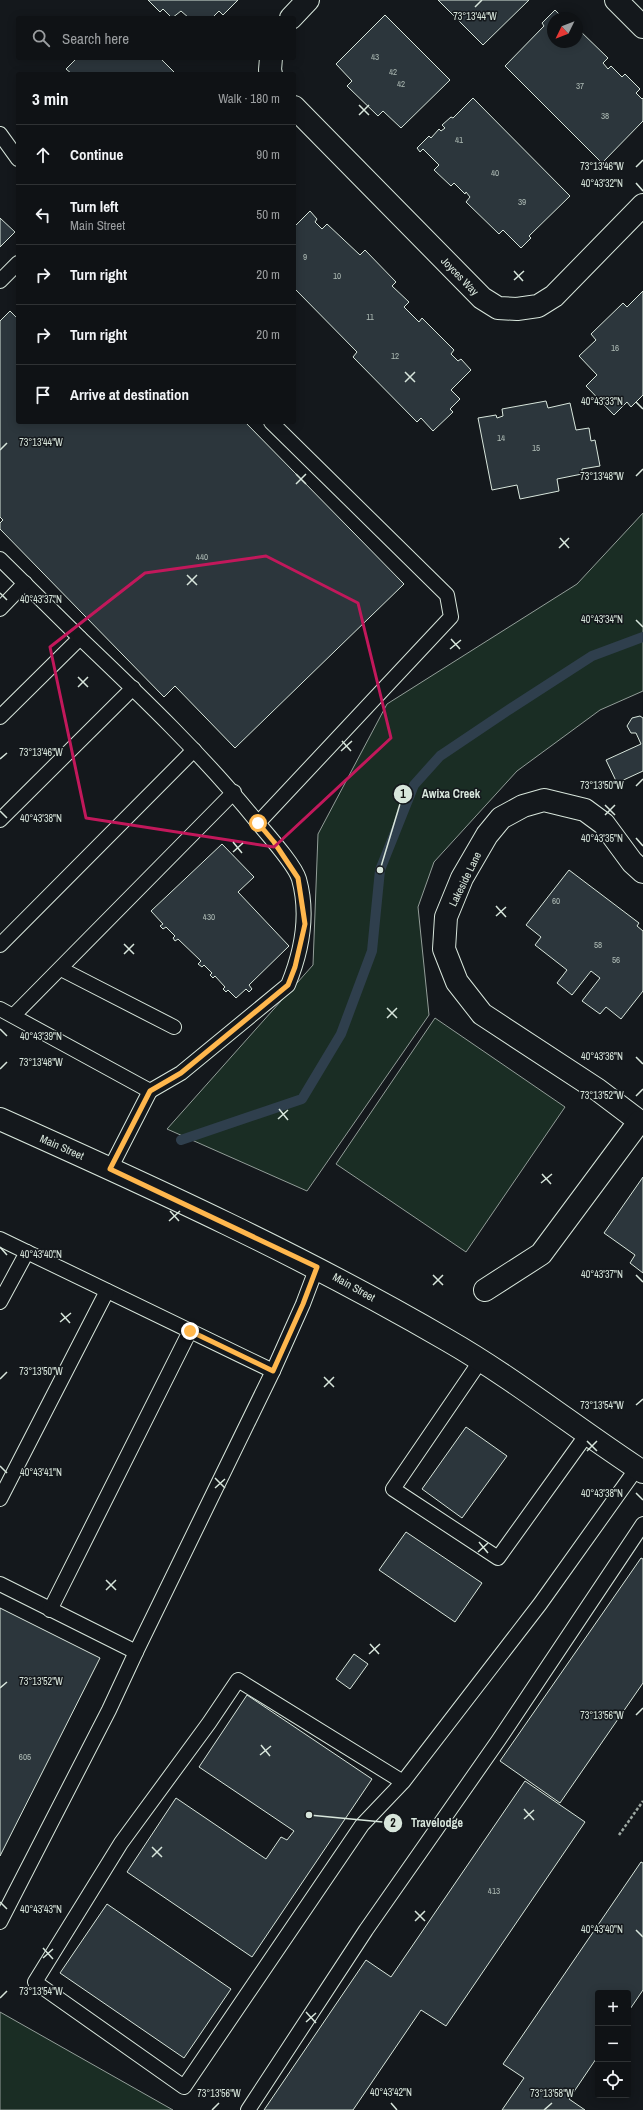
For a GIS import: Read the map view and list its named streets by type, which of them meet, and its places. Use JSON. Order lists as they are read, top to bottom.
{
  "streets": {
    "street": ["Joyces Way", "Lakeside Lane", "Main Street"]
  },
  "places": ["Awixa Creek", "Travelodge"],
  "house_numbers": [
    "43",
    "42",
    "42",
    "37",
    "38",
    "41",
    "40",
    "39",
    "9",
    "10",
    "11",
    "16",
    "12",
    "14",
    "15",
    "440",
    "60",
    "430",
    "58",
    "56",
    "605",
    "413"
  ],
  "north": "bottom left",
  "page": {
    "search": "Search here",
    "heading": ["3 min", "Walk · 180 m"],
    "list": [
      ["Continue", "90 m"],
      ["Turn left", "Main Street", "50 m"],
      ["Turn right", "20 m"],
      ["Turn right", "20 m"],
      "Arrive at destination"
    ],
    "map_buttons": ["+", "−"]
  },
  "coordinates": [
    "73°13'44\"W",
    "73°13'46\"W",
    "40°43'32\"N",
    "40°43'33\"N",
    "73°13'48\"W",
    "40°43'37\"N",
    "40°43'34\"N",
    "73°13'50\"W",
    "40°43'38\"N",
    "40°43'35\"N",
    "40°43'39\"N",
    "40°43'36\"N",
    "73°13'52\"W",
    "40°43'40\"N",
    "73°13'54\"W",
    "40°43'41\"N",
    "73°13'56\"W",
    "40°43'43\"N",
    "40°43'42\"N",
    "73°13'58\"W"
  ]
}
